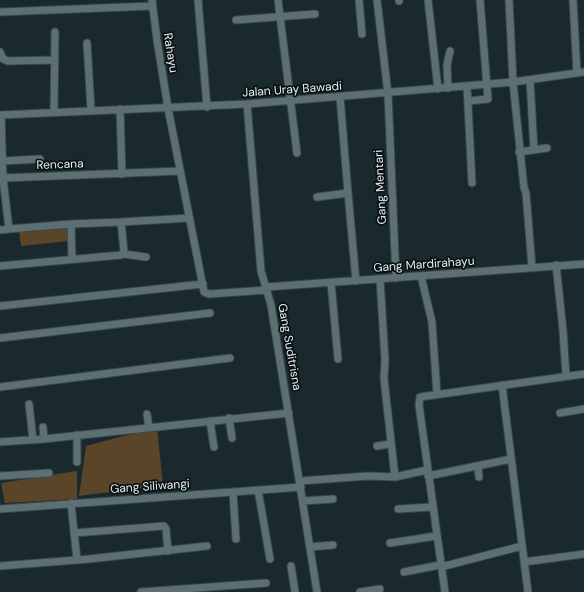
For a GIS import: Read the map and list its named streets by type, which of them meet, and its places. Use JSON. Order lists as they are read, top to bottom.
{
  "streets": {
    "street": [
      "Rahayu",
      "Jalan Uray Bawadi",
      "Rencana",
      "Gang Mentari",
      "Gang Mardirahayu",
      "Gang Suditrisna",
      "Gang Siliwangi"
    ]
  },
  "crossings": [
    ["Rahayu", "Jalan Uray Bawadi"],
    ["Rahayu", "Rencana"],
    ["Rahayu", "Gang Mardirahayu"],
    ["Jalan Uray Bawadi", "Gang Mentari"],
    ["Jalan Uray Bawadi", "Gang Suditrisna"],
    ["Gang Mentari", "Gang Mardirahayu"],
    ["Gang Mardirahayu", "Gang Suditrisna"],
    ["Gang Suditrisna", "Gang Siliwangi"]
  ]
}
